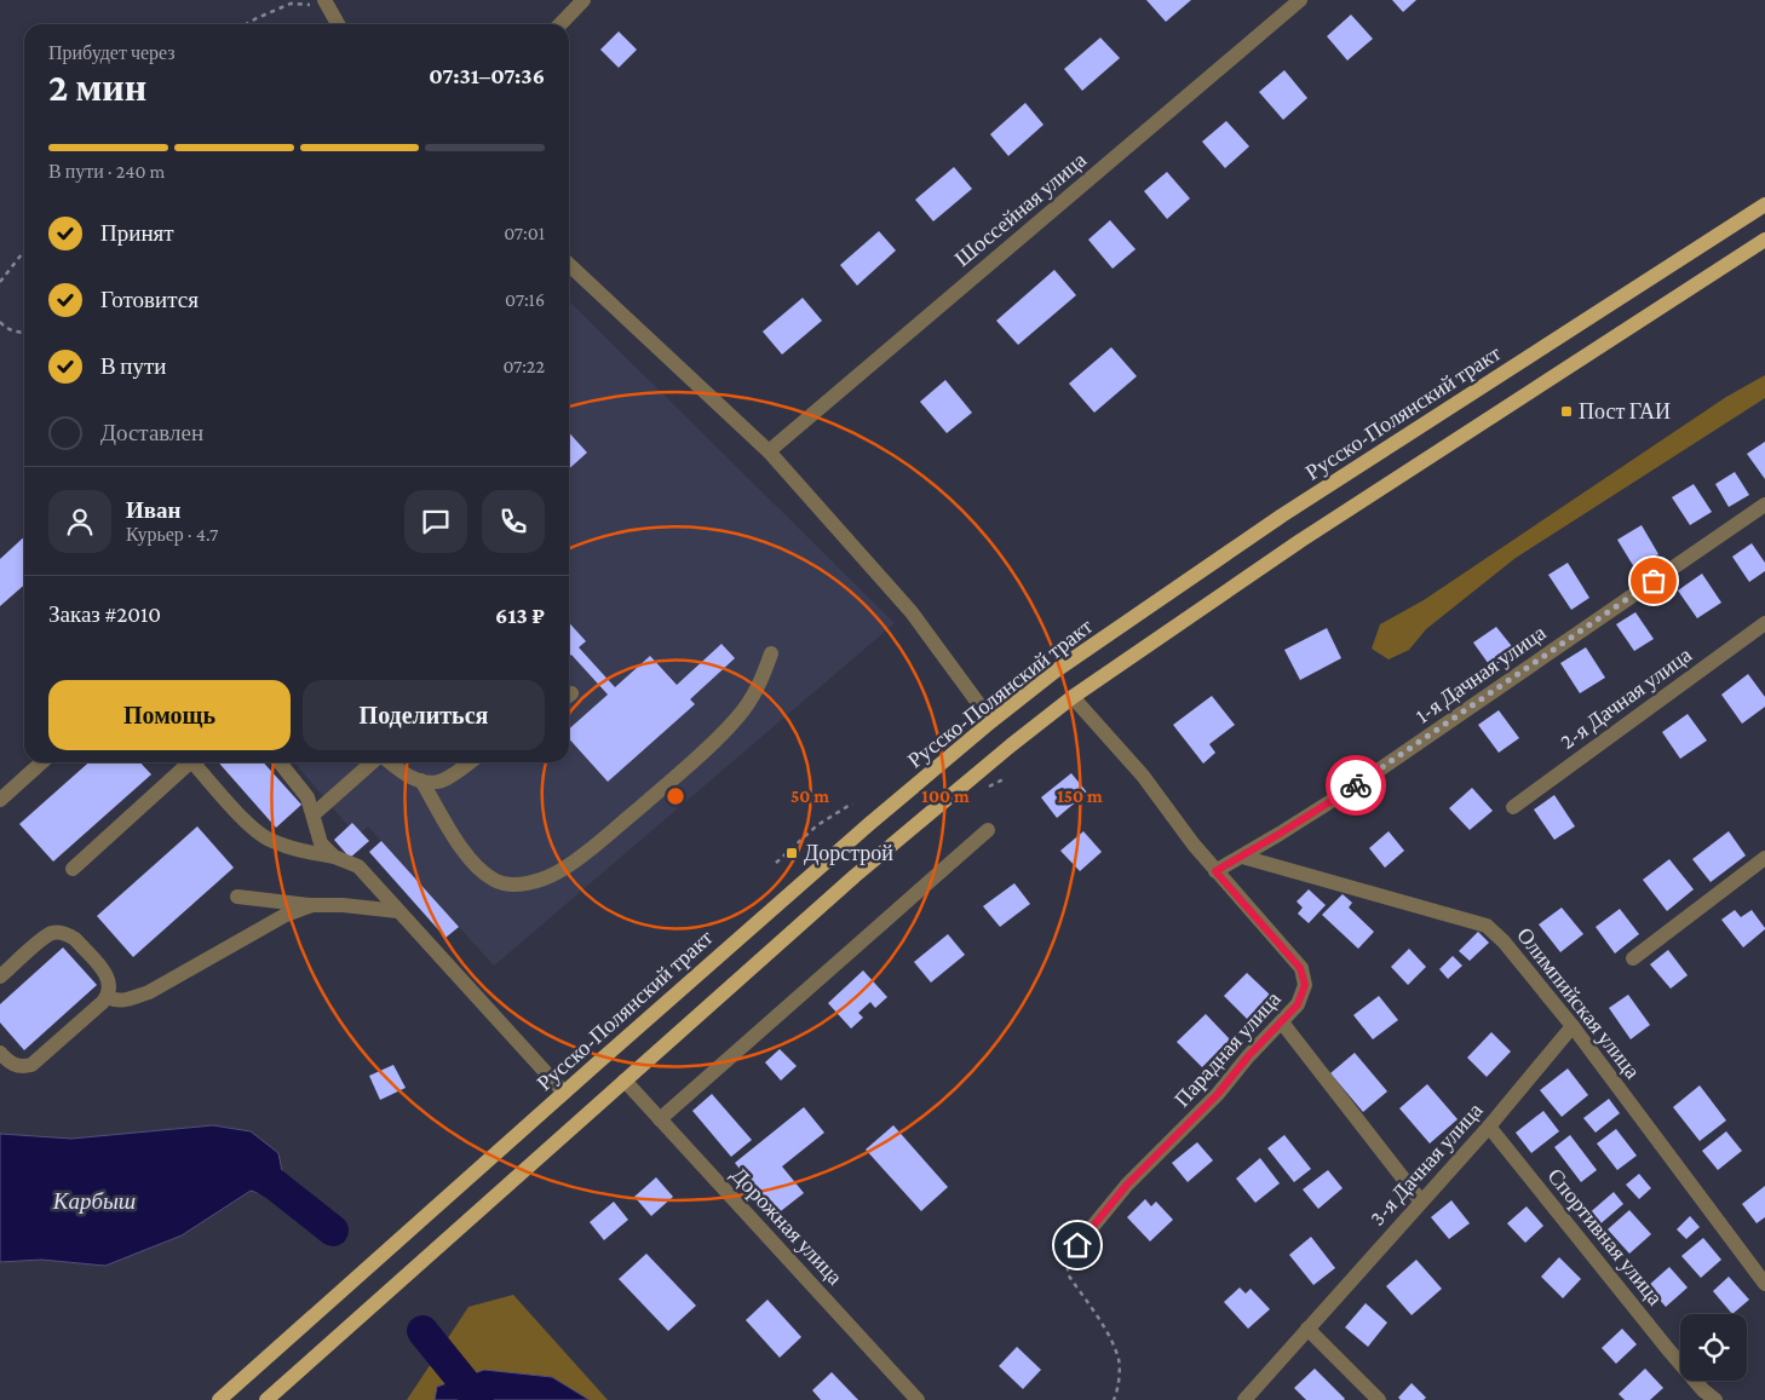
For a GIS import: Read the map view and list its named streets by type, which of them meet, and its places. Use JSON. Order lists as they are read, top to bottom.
{
  "streets": {
    "main road": ["Русско-Полянский тракт"],
    "street": [
      "Шоссейная улица",
      "1-я Дачная улица",
      "2-я Дачная улица",
      "Олимпийская улица",
      "Парадная улица",
      "3-я Дачная улица",
      "Дорожная улица",
      "Спортивная улица"
    ]
  },
  "crossings": [
    ["1-я Дачная улица", "Олимпийская улица"],
    ["1-я Дачная улица", "Парадная улица"],
    ["Олимпийская улица", "3-я Дачная улица"],
    ["3-я Дачная улица", "Спортивная улица"]
  ],
  "water": ["Карбыш"],
  "places": {
    "transit": ["Пост ГАИ", "Дорстрой"]
  },
  "page": {
    "heading": ["2 мин", "Прибудет через", "07:31–07:36"],
    "panel": [
      "Иван",
      "Курьер · 4.7",
      "Заказ #2010",
      "613 ₽"
    ],
    "bar": "В пути · 240 m",
    "list": [
      ["Принят", "07:01"],
      ["Готовится", "07:16"],
      ["В пути", "07:22"],
      "Доставлен"
    ],
    "buttons": ["Помощь", "Поделиться"]
  },
  "rings": ["50 m", "100 m", "150 m"]
}
